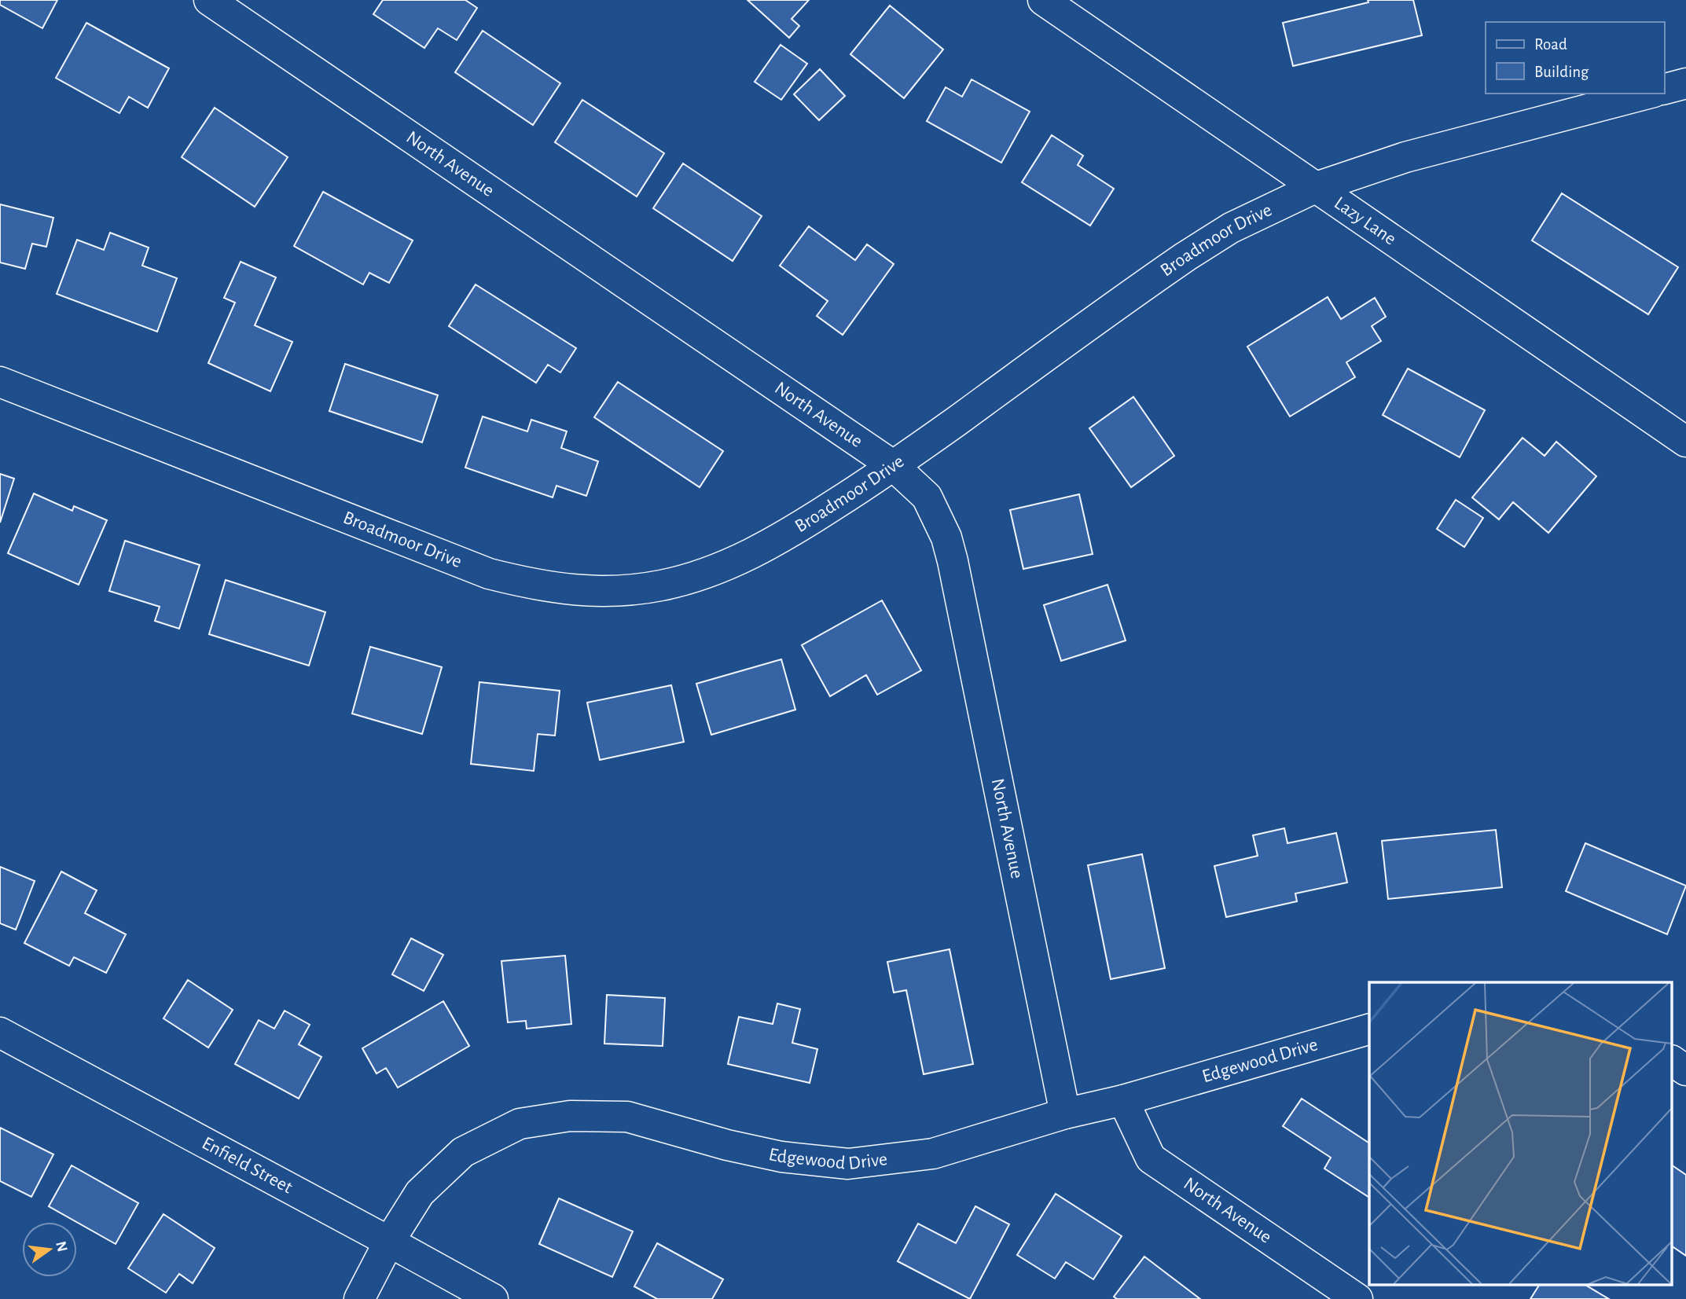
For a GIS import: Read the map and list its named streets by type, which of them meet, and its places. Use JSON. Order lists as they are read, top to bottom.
{
  "streets": {
    "street": [
      "North Avenue",
      "Lazy Lane",
      "Broadmoor Drive",
      "Edgewood Drive",
      "Enfield Street"
    ]
  },
  "crossings": [
    ["North Avenue", "Broadmoor Drive"],
    ["North Avenue", "Edgewood Drive"],
    ["Lazy Lane", "Broadmoor Drive"],
    ["Edgewood Drive", "Enfield Street"]
  ],
  "legend": ["Road", "Building"],
  "north": "right"
}
